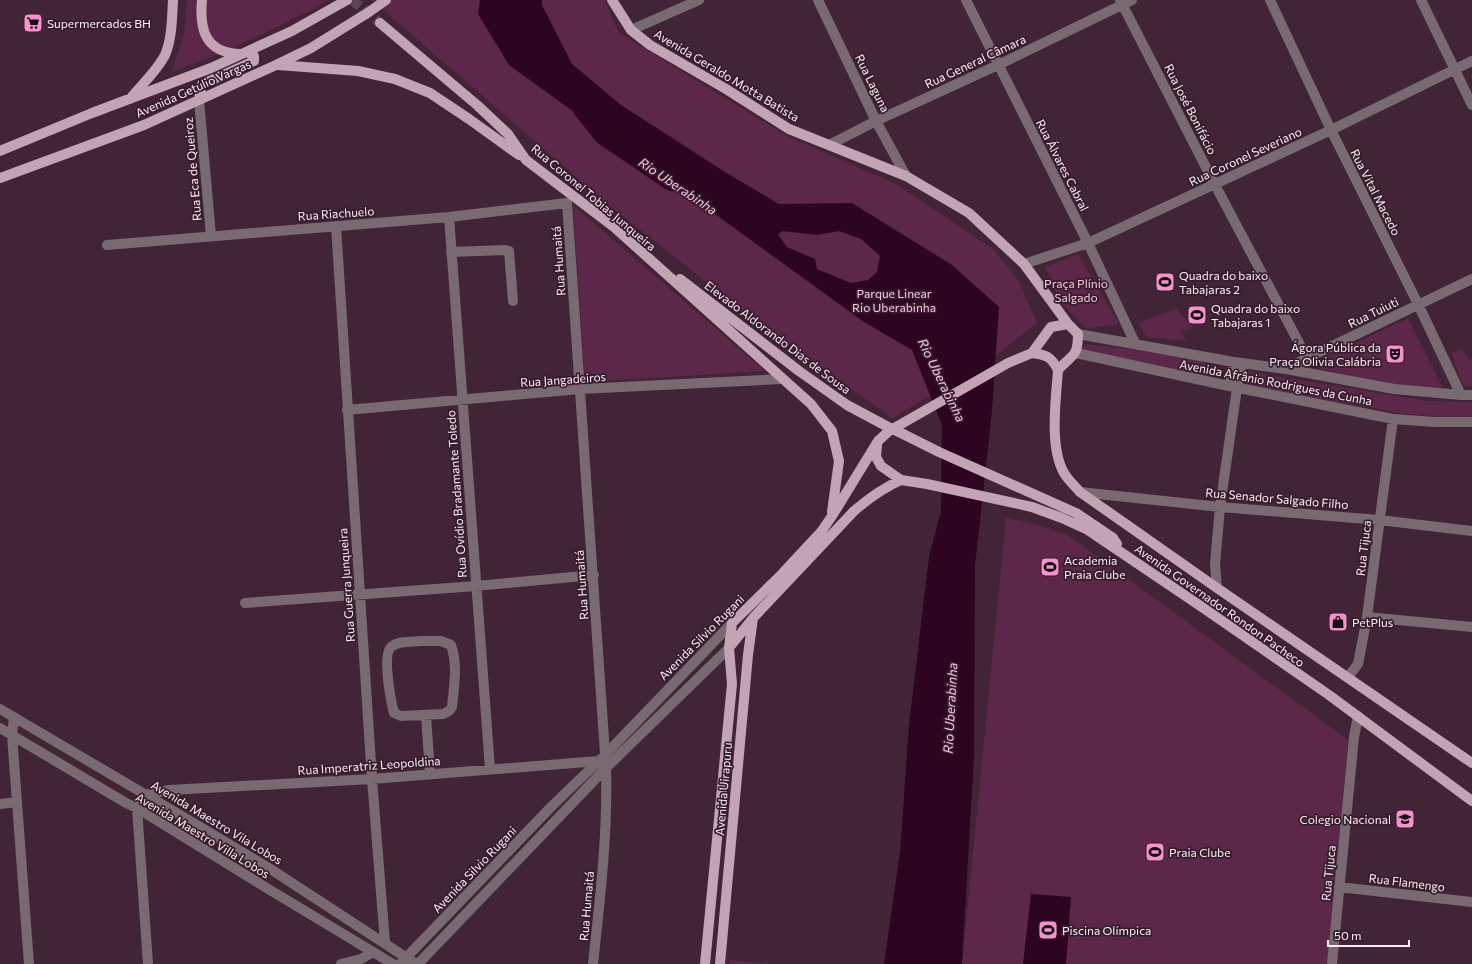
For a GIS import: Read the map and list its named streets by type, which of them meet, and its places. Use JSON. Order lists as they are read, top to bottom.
{
  "streets": {
    "main road": [
      "Avenida Geraldo Motta Batista",
      "Avenida Getúlio Vargas",
      "Rua Coronel Tobias Junqueira",
      "Elevado Aldorando Dias de Sousa",
      "Avenida Governador Rondon Pacheco",
      "Avenida Silvio Rugani",
      "Avenida Uirapuru"
    ],
    "street": [
      "Rua General Câmara",
      "Rua Laguna",
      "Rua José Bonifácio",
      "Rua Coronel Severiano",
      "Rua Álvares Cabral",
      "Rua Eca de Queiroz",
      "Rua Vital Macedo",
      "Rua Riachuelo",
      "Rua Humaitá",
      "Rua Tuiuti",
      "Rua Jangadeiros",
      "Avenida Afrânio Rodrigues da Cunha",
      "Rua Ovídio Bradamante Toledo",
      "Rua Senador Salgado Filho",
      "Rua Tijuca",
      "Rua Guerra Junqueira",
      "Rua Imperatriz Leopoldina",
      "Avenida Maestro Vila Lobos",
      "Avenida Maestro Villa Lobos",
      "Rua Flamengo"
    ]
  },
  "crossings": [
    ["Rua General Câmara", "Avenida Geraldo Motta Batista"],
    ["Rua General Câmara", "Rua Laguna"],
    ["Rua General Câmara", "Rua José Bonifácio"],
    ["Rua General Câmara", "Rua Álvares Cabral"],
    ["Avenida Geraldo Motta Batista", "Rua Laguna"],
    ["Avenida Geraldo Motta Batista", "Rua Coronel Severiano"],
    ["Avenida Geraldo Motta Batista", "Avenida Afrânio Rodrigues da Cunha"],
    ["Avenida Getúlio Vargas", "Rua Eca de Queiroz"],
    ["Rua José Bonifácio", "Rua Coronel Severiano"],
    ["Rua José Bonifácio", "Rua Tuiuti"],
    ["Rua Coronel Severiano", "Rua Álvares Cabral"],
    ["Rua Coronel Severiano", "Rua Vital Macedo"],
    ["Rua Álvares Cabral", "Avenida Afrânio Rodrigues da Cunha"],
    ["Rua Eca de Queiroz", "Rua Riachuelo"],
    ["Rua Vital Macedo", "Rua Tuiuti"],
    ["Rua Vital Macedo", "Avenida Afrânio Rodrigues da Cunha"],
    ["Rua Coronel Tobias Junqueira", "Rua Riachuelo"],
    ["Rua Coronel Tobias Junqueira", "Rua Humaitá"],
    ["Rua Coronel Tobias Junqueira", "Elevado Aldorando Dias de Sousa"],
    ["Rua Coronel Tobias Junqueira", "Rua Jangadeiros"],
    ["Rua Coronel Tobias Junqueira", "Avenida Silvio Rugani"],
    ["Rua Riachuelo", "Rua Humaitá"],
    ["Rua Riachuelo", "Rua Ovídio Bradamante Toledo"],
    ["Rua Riachuelo", "Rua Guerra Junqueira"],
    ["Rua Humaitá", "Rua Jangadeiros"],
    ["Rua Humaitá", "Avenida Silvio Rugani"],
    ["Rua Humaitá", "Rua Imperatriz Leopoldina"],
    ["Rua Tuiuti", "Avenida Afrânio Rodrigues da Cunha"],
    ["Elevado Aldorando Dias de Sousa", "Avenida Governador Rondon Pacheco"],
    ["Rua Jangadeiros", "Rua Ovídio Bradamante Toledo"],
    ["Rua Jangadeiros", "Rua Guerra Junqueira"],
    ["Avenida Afrânio Rodrigues da Cunha", "Rua Tijuca"],
    ["Rua Ovídio Bradamante Toledo", "Rua Imperatriz Leopoldina"],
    ["Rua Senador Salgado Filho", "Rua Tijuca"],
    ["Rua Senador Salgado Filho", "Avenida Governador Rondon Pacheco"],
    ["Rua Tijuca", "Avenida Governador Rondon Pacheco"],
    ["Rua Tijuca", "Rua Flamengo"],
    ["Rua Guerra Junqueira", "Rua Imperatriz Leopoldina"],
    ["Rua Guerra Junqueira", "Avenida Maestro Vila Lobos"],
    ["Avenida Governador Rondon Pacheco", "Avenida Silvio Rugani"],
    ["Avenida Silvio Rugani", "Rua Imperatriz Leopoldina"],
    ["Avenida Silvio Rugani", "Avenida Uirapuru"],
    ["Avenida Silvio Rugani", "Avenida Maestro Vila Lobos"],
    ["Rua Imperatriz Leopoldina", "Avenida Maestro Vila Lobos"]
  ],
  "water": ["Rio Uberabinha"],
  "parks": ["Praça Plínio Salgado", "Parque Linear Rio Uberabinha"],
  "places": {
    "supermarket": ["Supermercados BH"],
    "sports": [
      "Quadra do baixo Tabajaras 2",
      "Quadra do baixo Tabajaras 1",
      "Academia Praia Clube",
      "Praia Clube",
      "Piscina Olímpica"
    ],
    "theatre": ["Ágora Pública da Praça Olivia Calábria"],
    "shop": ["PetPlus"],
    "school or university": ["Colegio Nacional"]
  },
  "scale_bar": "50 m"
}
